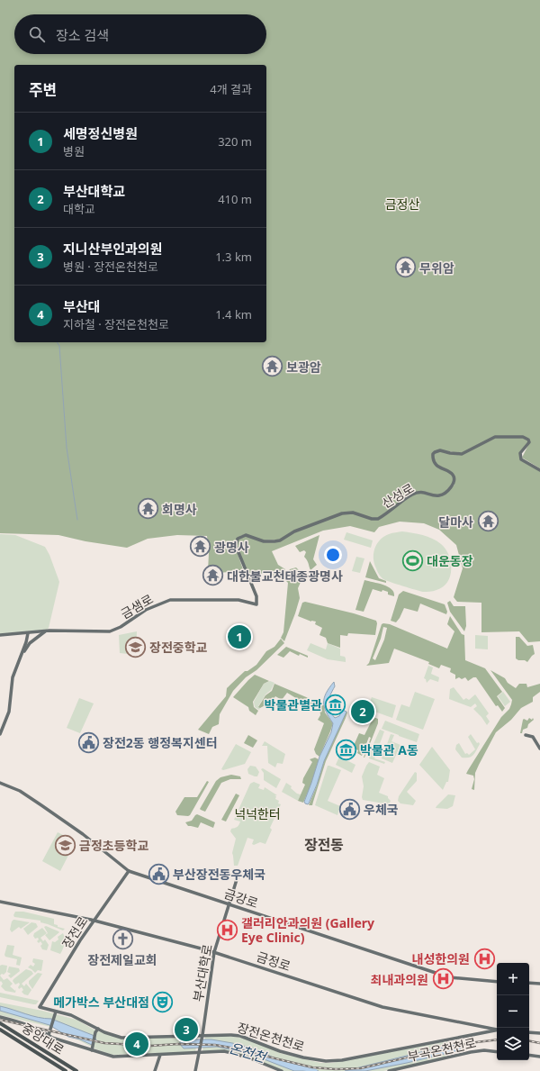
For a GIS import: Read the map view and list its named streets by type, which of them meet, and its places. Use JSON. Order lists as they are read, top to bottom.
{
  "streets": {
    "main road": [
      "산성로",
      "금샘로",
      "금강로",
      "장전로",
      "금정로",
      "부산대학로",
      "장전온천천로",
      "중앙대로",
      "부곡온천천로"
    ]
  },
  "crossings": [
    ["산성로", "금샘로"],
    ["금강로", "장전로"],
    ["금강로", "부산대학로"],
    ["장전로", "금정로"],
    ["장전로", "장전온천천로"],
    ["금정로", "부산대학로"],
    ["부산대학로", "장전온천천로"]
  ],
  "districts": ["장전동"],
  "water": ["온천천"],
  "parks": ["금정산", "넉넉한터"],
  "places": {
    "temple": [
      "무위암",
      "보광암",
      "회명사",
      "달마사",
      "광명사",
      "대한불교천태종광명사"
    ],
    "sports": ["대운동장"],
    "school or university": ["장전중학교", "금정초등학교"],
    "museum": ["박물관별관", "박물관 A동"],
    "public building": ["장전2동 행정복지센터", "우체국", "부산장전동우체국"],
    "hospital": ["갤러리안과의원 (Gallery Eye Clinic)", "내성한의원", "최내과의원"],
    "church": ["장전제일교회"],
    "theatre": ["메가박스 부산대점"]
  },
  "page": {
    "search": "장소 검색",
    "heading": ["주변", "4개 결과"],
    "list": [
      {
        "mark": "1",
        "name": "세명정신병원",
        "note": "병원",
        "value": "320 m"
      },
      {
        "mark": "2",
        "name": "부산대학교",
        "note": "대학교",
        "value": "410 m"
      },
      {
        "mark": "3",
        "name": "지니산부인과의원",
        "note": "병원 · 장전온천천로",
        "value": "1.3 km"
      },
      {
        "mark": "4",
        "name": "부산대",
        "note": "지하철 · 장전온천천로",
        "value": "1.4 km"
      }
    ],
    "pins": [
      "1",
      "2",
      "3",
      "4"
    ],
    "map_buttons": ["+", "−"]
  }
}
